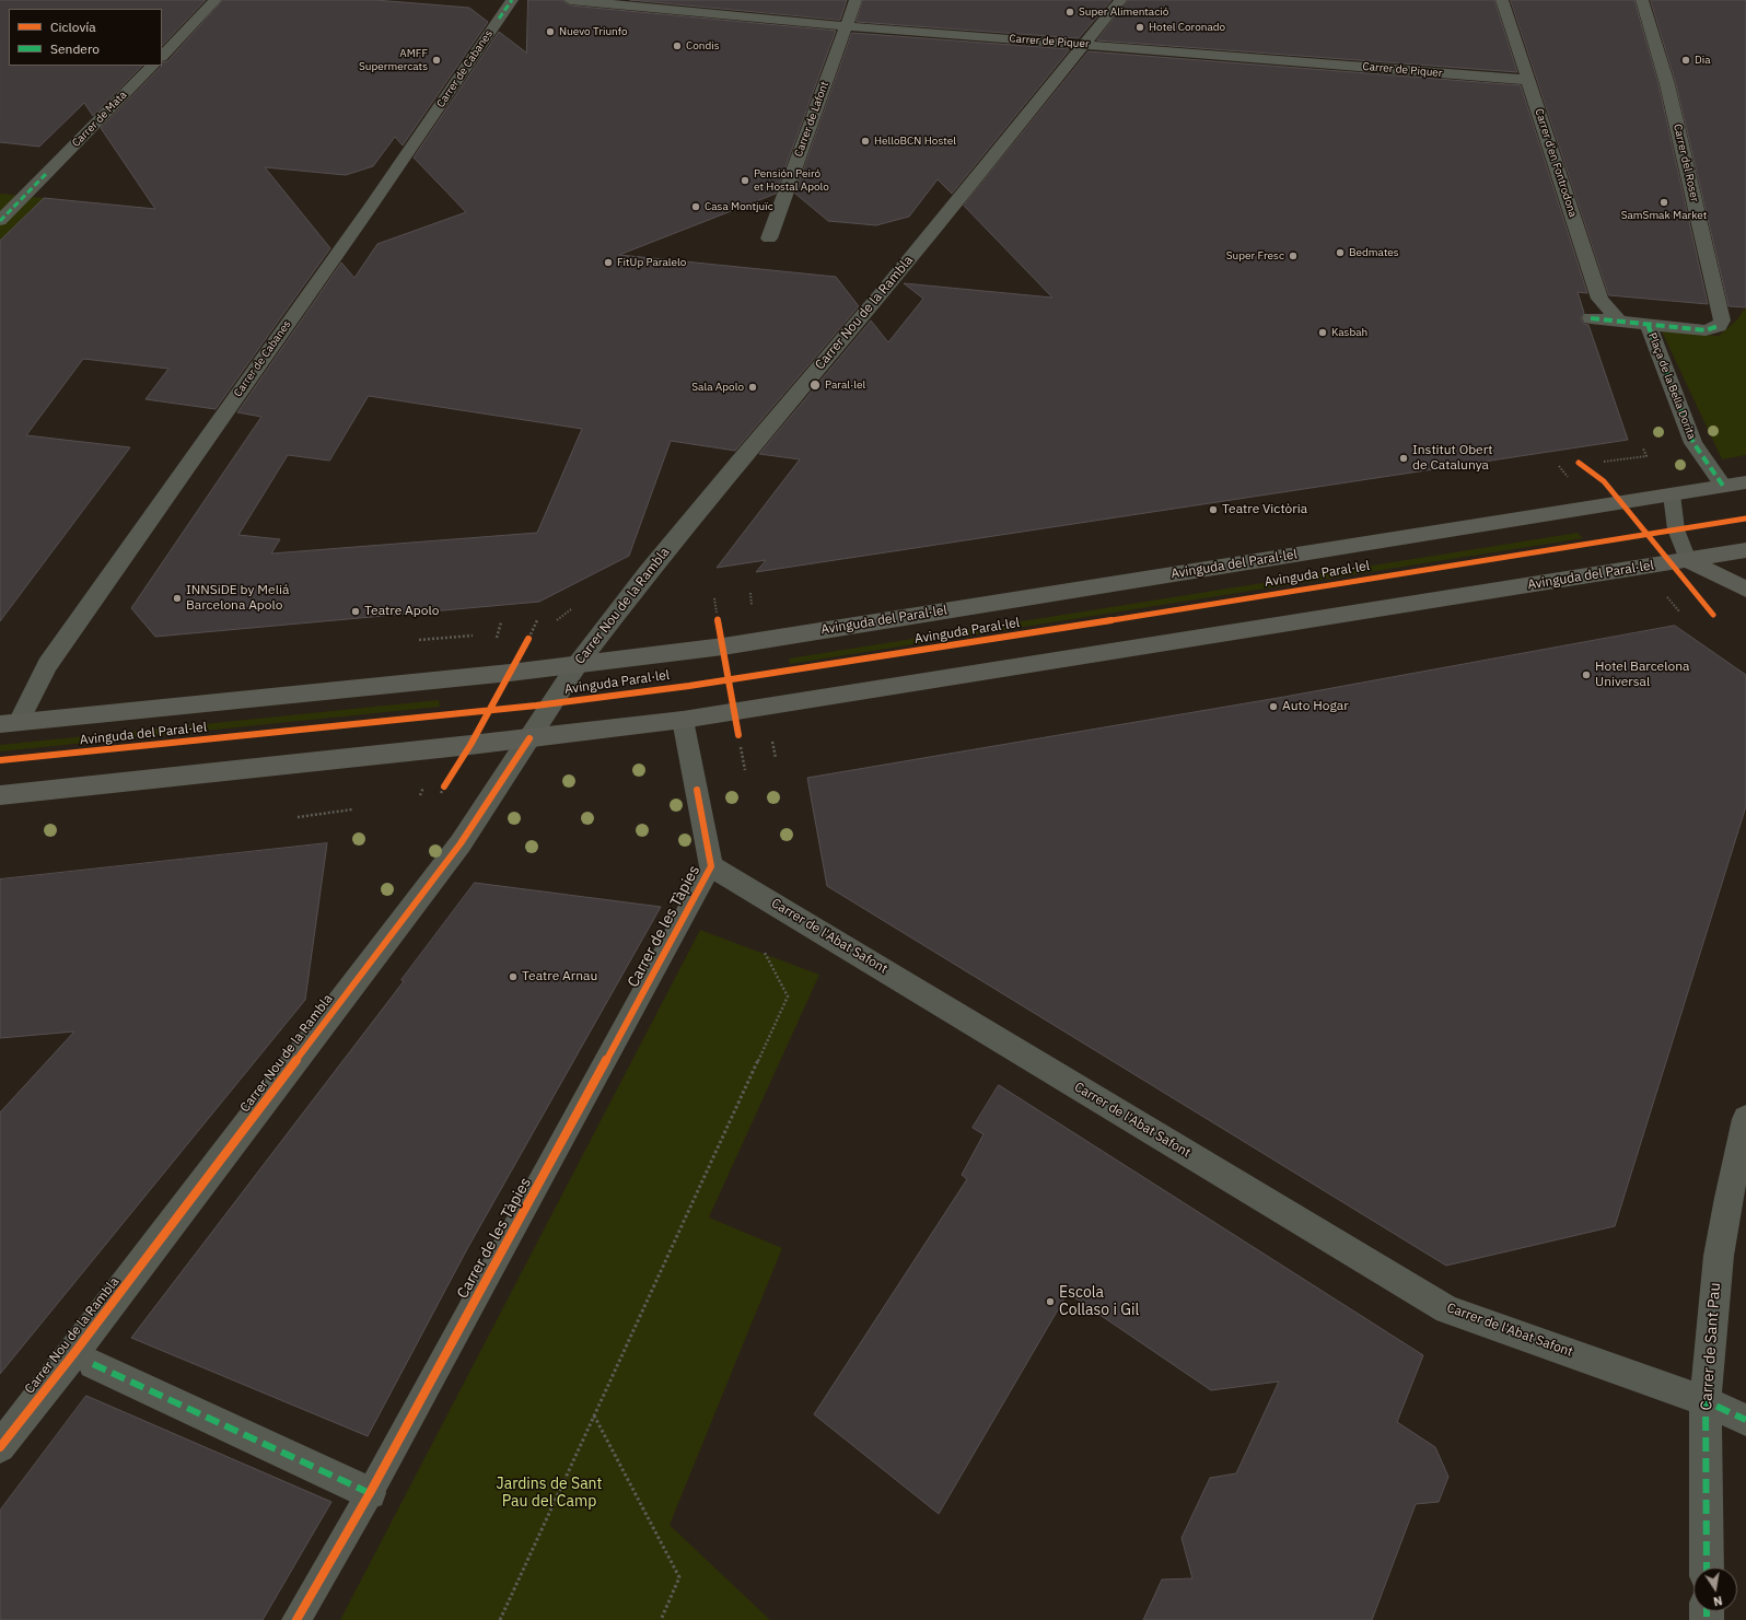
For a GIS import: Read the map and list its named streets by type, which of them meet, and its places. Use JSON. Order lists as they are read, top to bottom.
{
  "streets": {
    "main road": ["Avinguda del Paral·lel"],
    "street": [
      "Carrer de Piquer",
      "Carrer de Cabanes",
      "Carrer de Mata",
      "Carrer de Lafont",
      "Carrer d'en Fontrodona",
      "Carrer del Roser",
      "Carrer Nou de la Rambla",
      "Plaça de la Bella Dorita",
      "Carrer de l'Abat Safont",
      "Carrer de Sant Pau"
    ],
    "lane": ["Carrer de les Tàpies"],
    "cycle path": ["Avinguda Paral·lel"]
  },
  "crossings": [
    ["Carrer de Piquer", "Carrer de Lafont"],
    ["Carrer de Piquer", "Carrer d'en Fontrodona"],
    ["Carrer de Piquer", "Carrer Nou de la Rambla"],
    ["Carrer de Cabanes", "Avinguda del Paral·lel"],
    ["Carrer del Roser", "Plaça de la Bella Dorita"],
    ["Carrer Nou de la Rambla", "Avinguda del Paral·lel"],
    ["Plaça de la Bella Dorita", "Avinguda del Paral·lel"],
    ["Carrer de les Tàpies", "Carrer de l'Abat Safont"],
    ["Carrer de l'Abat Safont", "Carrer de Sant Pau"]
  ],
  "parks": ["Jardins de Sant Pau del Camp"],
  "places": [
    "Super Alimentació",
    "Hotel Coronado",
    "Nuevo Triunfo",
    "Condis",
    "AMFF Supermercats",
    "Dia",
    "HelloBCN Hostel",
    "Pensión Peiró et Hostal Apolo",
    "SamSmak Market",
    "Casa Montjuïc",
    "Bedmates",
    "Super Fresc",
    "FitUp Paralelo",
    "Kasbah",
    "Paral·lel",
    "Sala Apolo",
    "Institut Obert de Catalunya",
    "Teatre Victòria",
    "INNSiDE by Meliá Barcelona Apolo",
    "Teatre Apolo",
    "Hotel Barcelona Universal",
    "Auto Hogar",
    "Teatre Arnau",
    "Escola Collaso i Gil"
  ],
  "legend": ["Ciclovía", "Sendero"],
  "north": "bottom"
}
